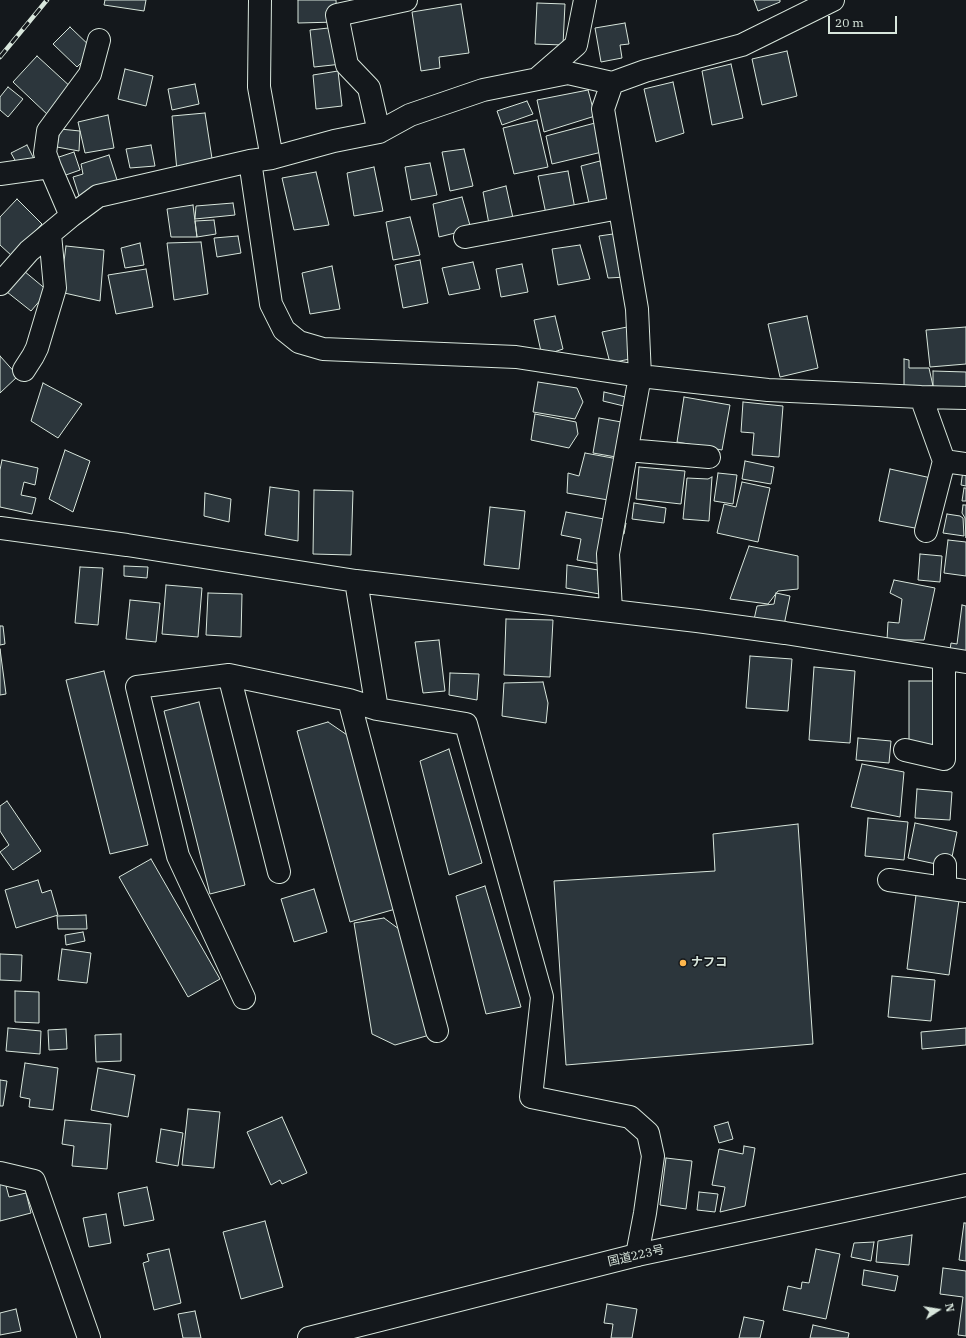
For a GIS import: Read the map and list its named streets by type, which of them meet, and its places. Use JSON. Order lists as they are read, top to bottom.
{
  "streets": {
    "main road": ["国道223号"]
  },
  "places": ["ナフコ"],
  "scale_bar": "20 m",
  "north": "right"
}
